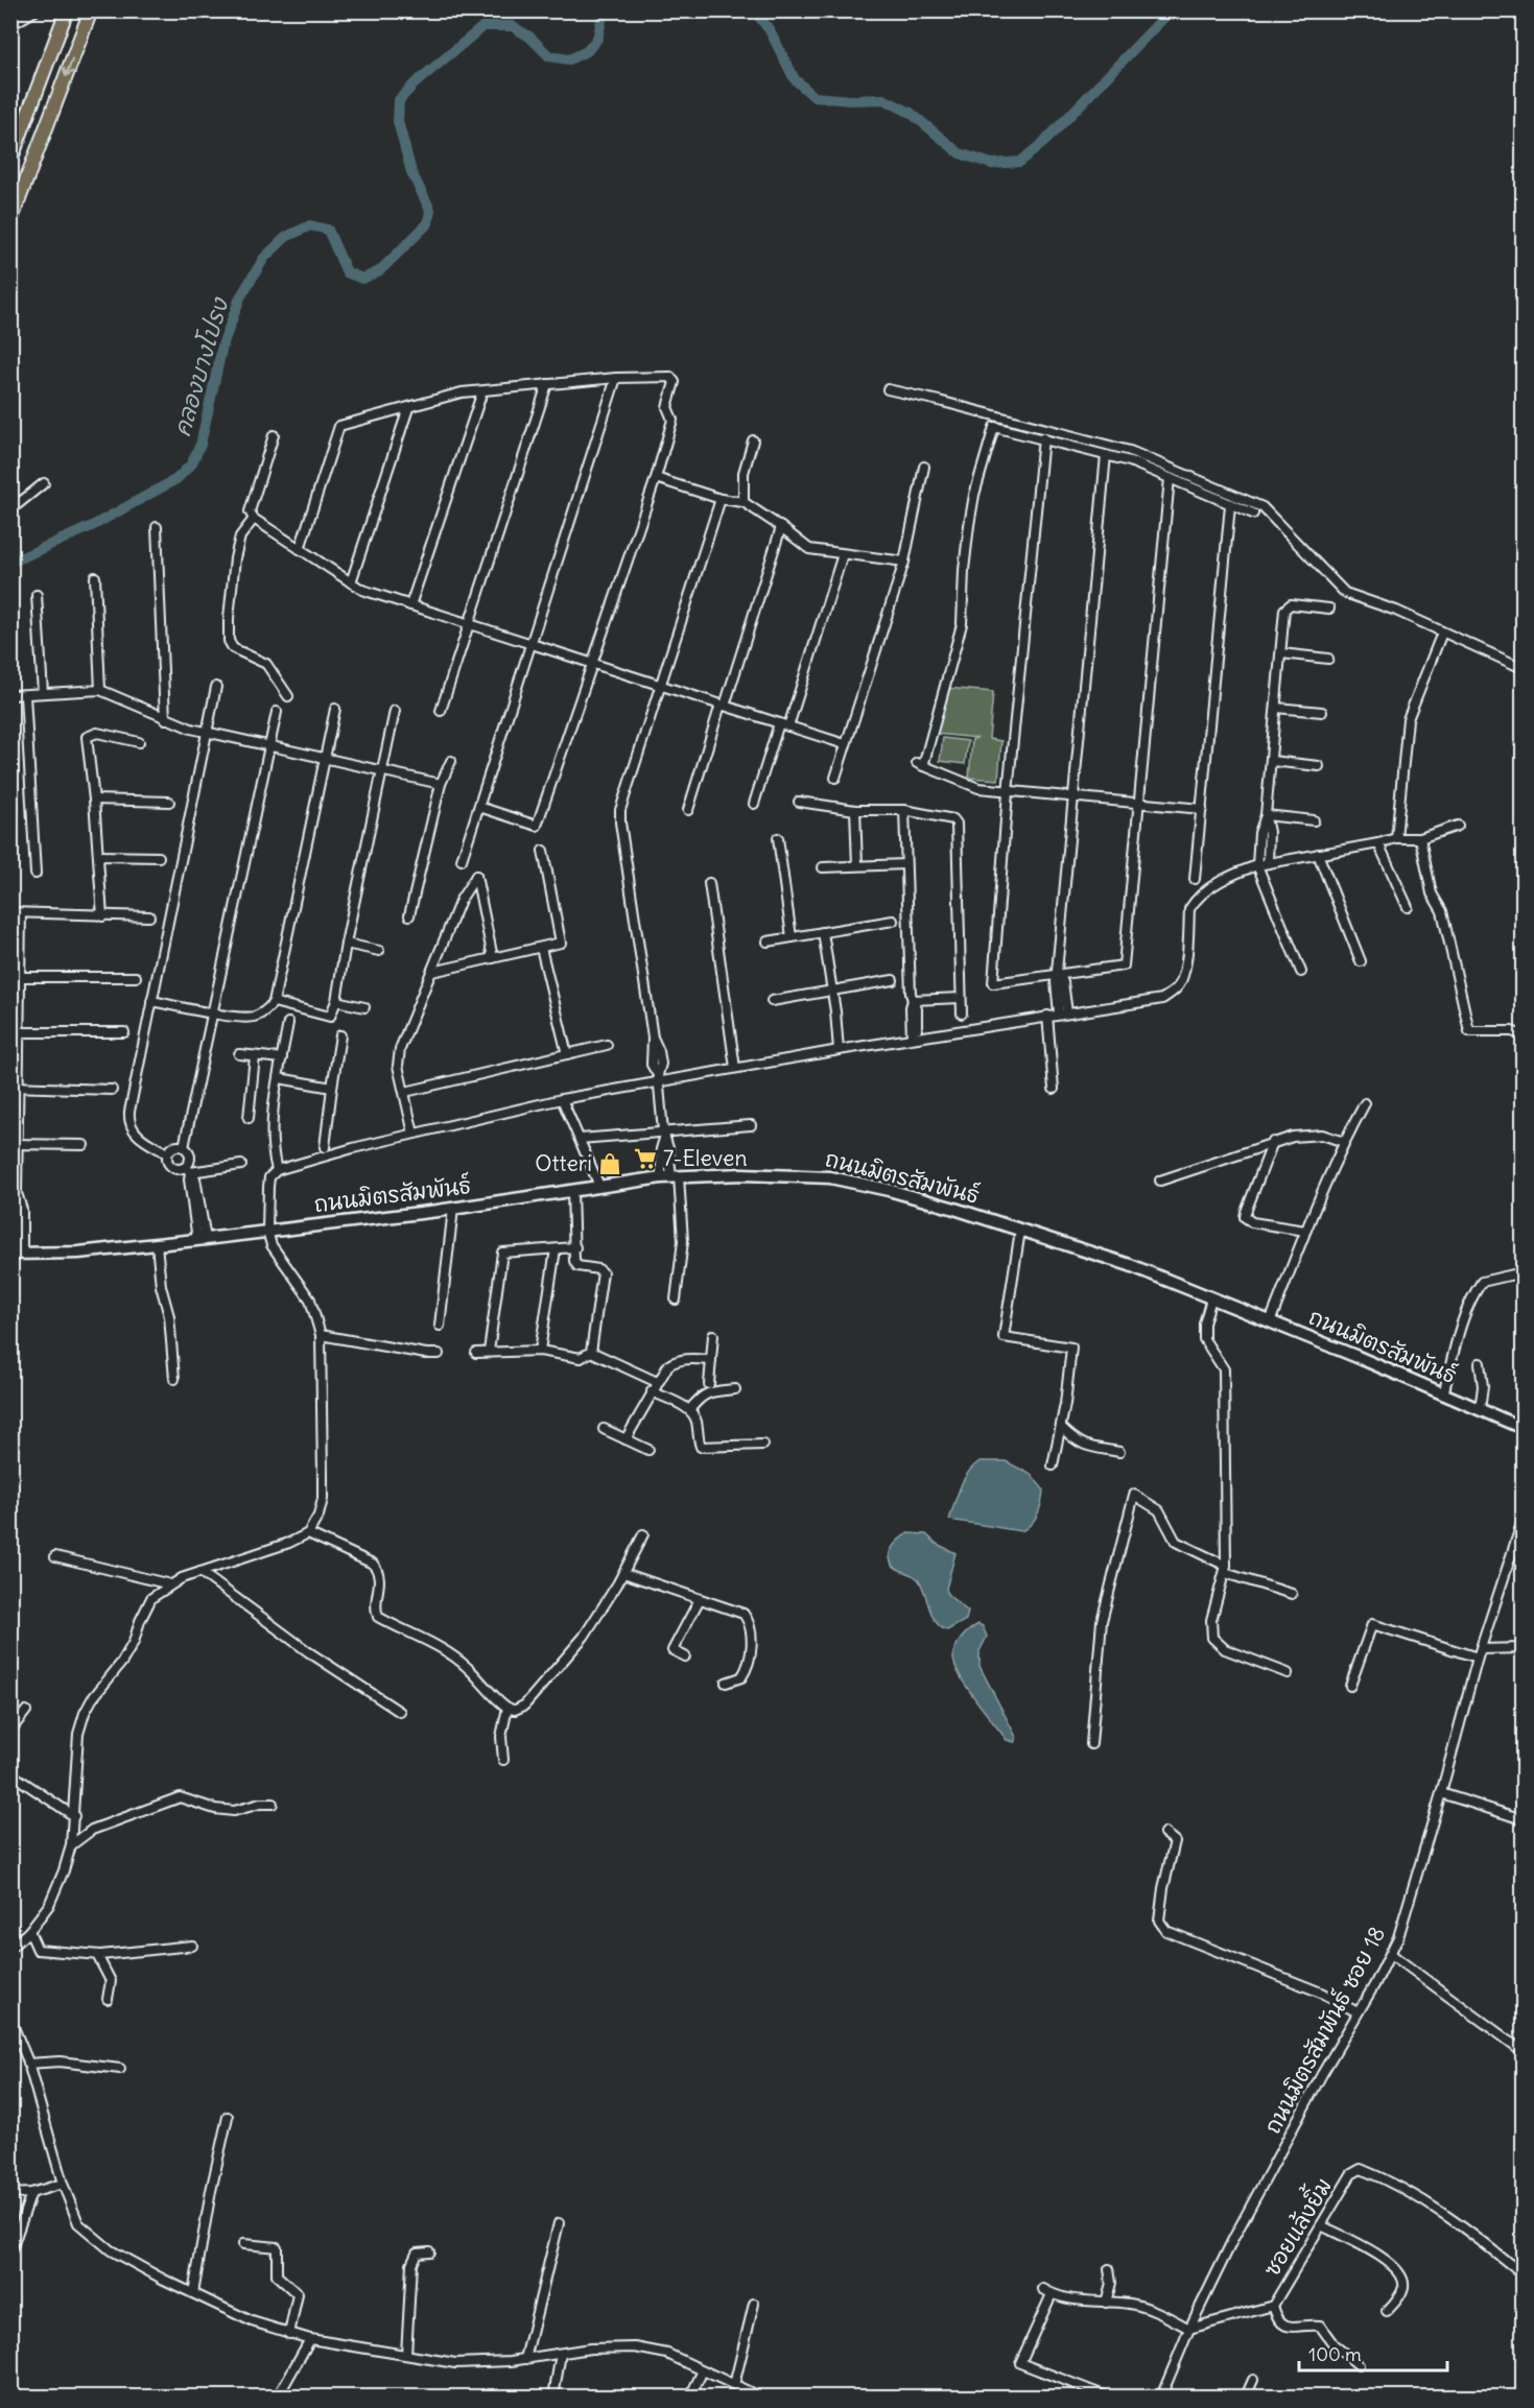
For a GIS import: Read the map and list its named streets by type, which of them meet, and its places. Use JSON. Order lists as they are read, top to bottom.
{
  "streets": {
    "street": ["ถนนมิตรสัมพันธ์", "ถนนมิตรสัมพันธ์ ซอย 18", "ซอยแล้งยิ้ม"]
  },
  "crossings": [
    ["ถนนมิตรสัมพันธ์ ซอย 18", "ซอยแล้งยิ้ม"]
  ],
  "water": ["คลองบางโปรง"],
  "places": {
    "supermarket": ["7-Eleven"],
    "shop": ["Otteri"]
  },
  "scale_bar": "100 m"
}
